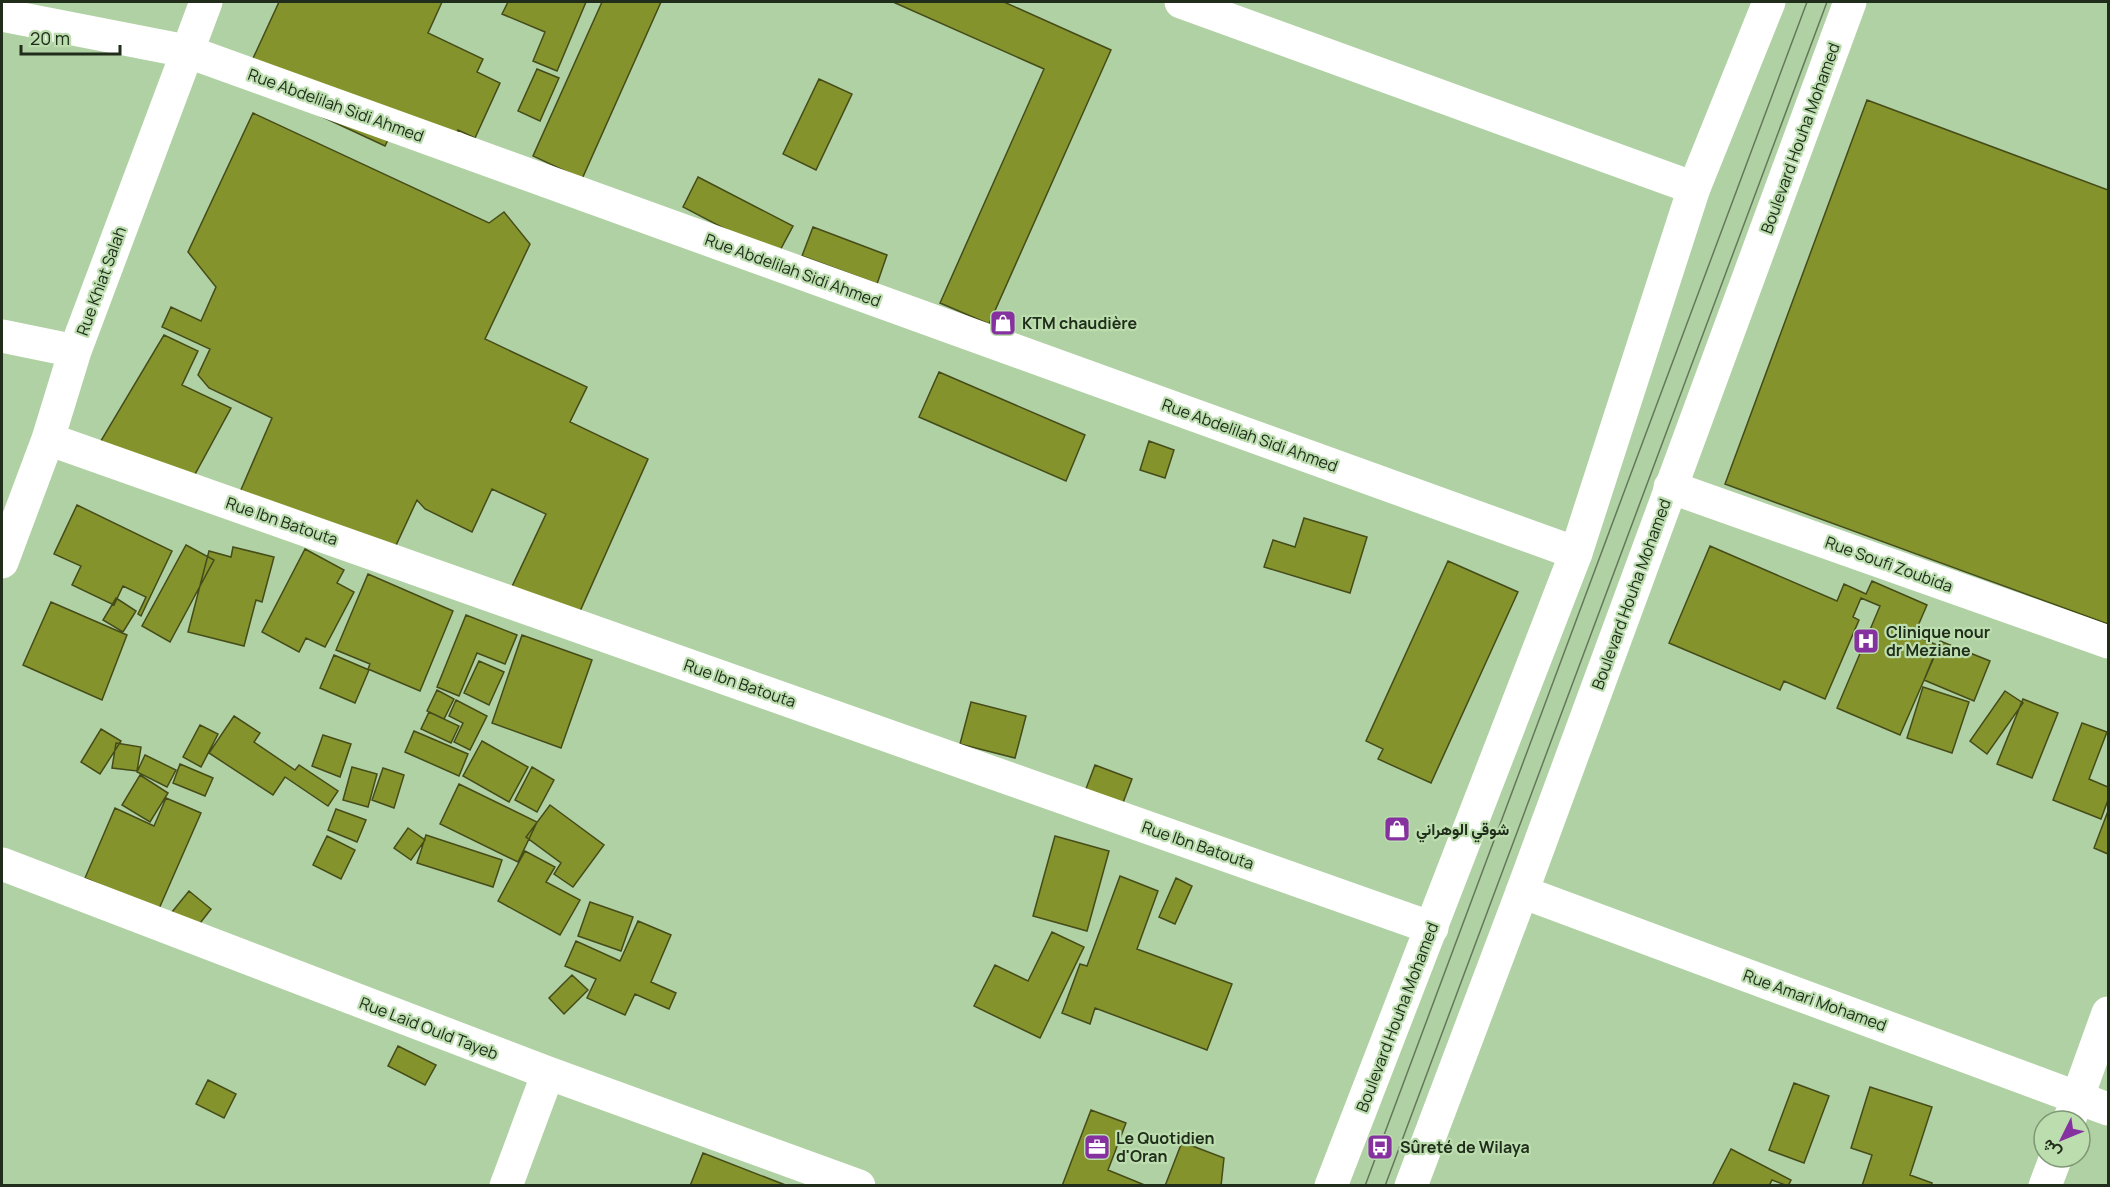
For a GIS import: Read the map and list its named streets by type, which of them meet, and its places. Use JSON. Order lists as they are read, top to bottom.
{
  "streets": {
    "street": [
      "Rue Abdelilah Sidi Ahmed",
      "Boulevard Houha Mohamed",
      "Rue Khiat Salah",
      "Rue Ibn Batouta",
      "Rue Soufi Zoubida",
      "Rue Amari Mohamed",
      "Rue Laid Ould Tayeb"
    ]
  },
  "crossings": [
    ["Rue Abdelilah Sidi Ahmed", "Boulevard Houha Mohamed"],
    ["Rue Abdelilah Sidi Ahmed", "Rue Khiat Salah"],
    ["Boulevard Houha Mohamed", "Rue Ibn Batouta"],
    ["Boulevard Houha Mohamed", "Rue Soufi Zoubida"],
    ["Boulevard Houha Mohamed", "Rue Amari Mohamed"],
    ["Rue Khiat Salah", "Rue Ibn Batouta"]
  ],
  "places": {
    "shop": ["KTM chaudière", "شوقي الوهراني"],
    "hospital": ["Clinique nour dr Meziane"],
    "office": ["Le Quotidien d'Oran"],
    "bus stop": ["Sûreté de Wilaya"]
  },
  "scale_bar": "20 m",
  "north": "bottom left"
}
